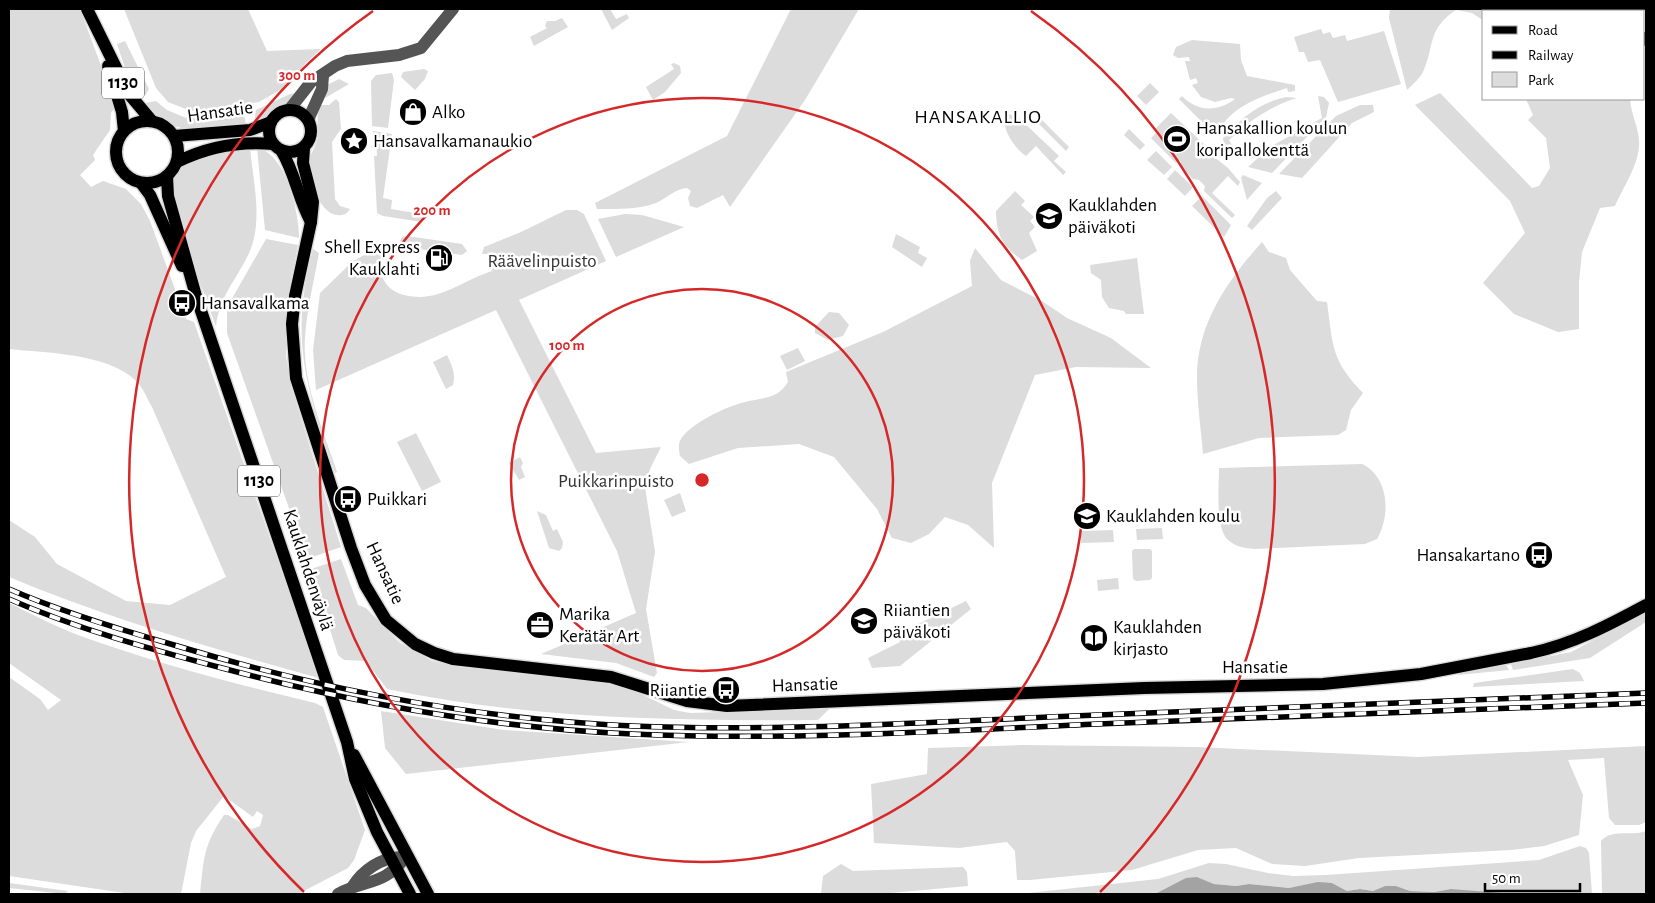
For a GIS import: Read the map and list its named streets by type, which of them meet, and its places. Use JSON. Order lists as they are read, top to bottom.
{
  "streets": {
    "main road": ["1130", "Hansatie", "Kauklahdenväylä"]
  },
  "crossings": [
    ["1130", "Hansatie"],
    ["1130", "Kauklahdenväylä"],
    ["Hansatie", "Kauklahdenväylä"]
  ],
  "districts": ["HANSAKALLIO"],
  "parks": ["Räävelinpuisto", "Puikkarinpuisto"],
  "places": {
    "shop": ["Alko"],
    "sports": ["Hansakallion koulun koripallokenttä"],
    "place": ["Hansavalkamanaukio"],
    "school or university": ["Kauklahden päiväkoti", "Kauklahden koulu", "Riiantien päiväkoti"],
    "fuel station": ["Shell Express Kauklahti"],
    "bus stop": [
      "Hansavalkama",
      "Puikkari",
      "Hansakartano",
      "Riiantie"
    ],
    "office": ["Marika Kerätär Art"],
    "library": ["Kauklahden kirjasto"]
  },
  "legend": ["Road", "Railway", "Park"],
  "scale_bar": "50 m",
  "rings": ["300 m", "200 m", "100 m"]
}
